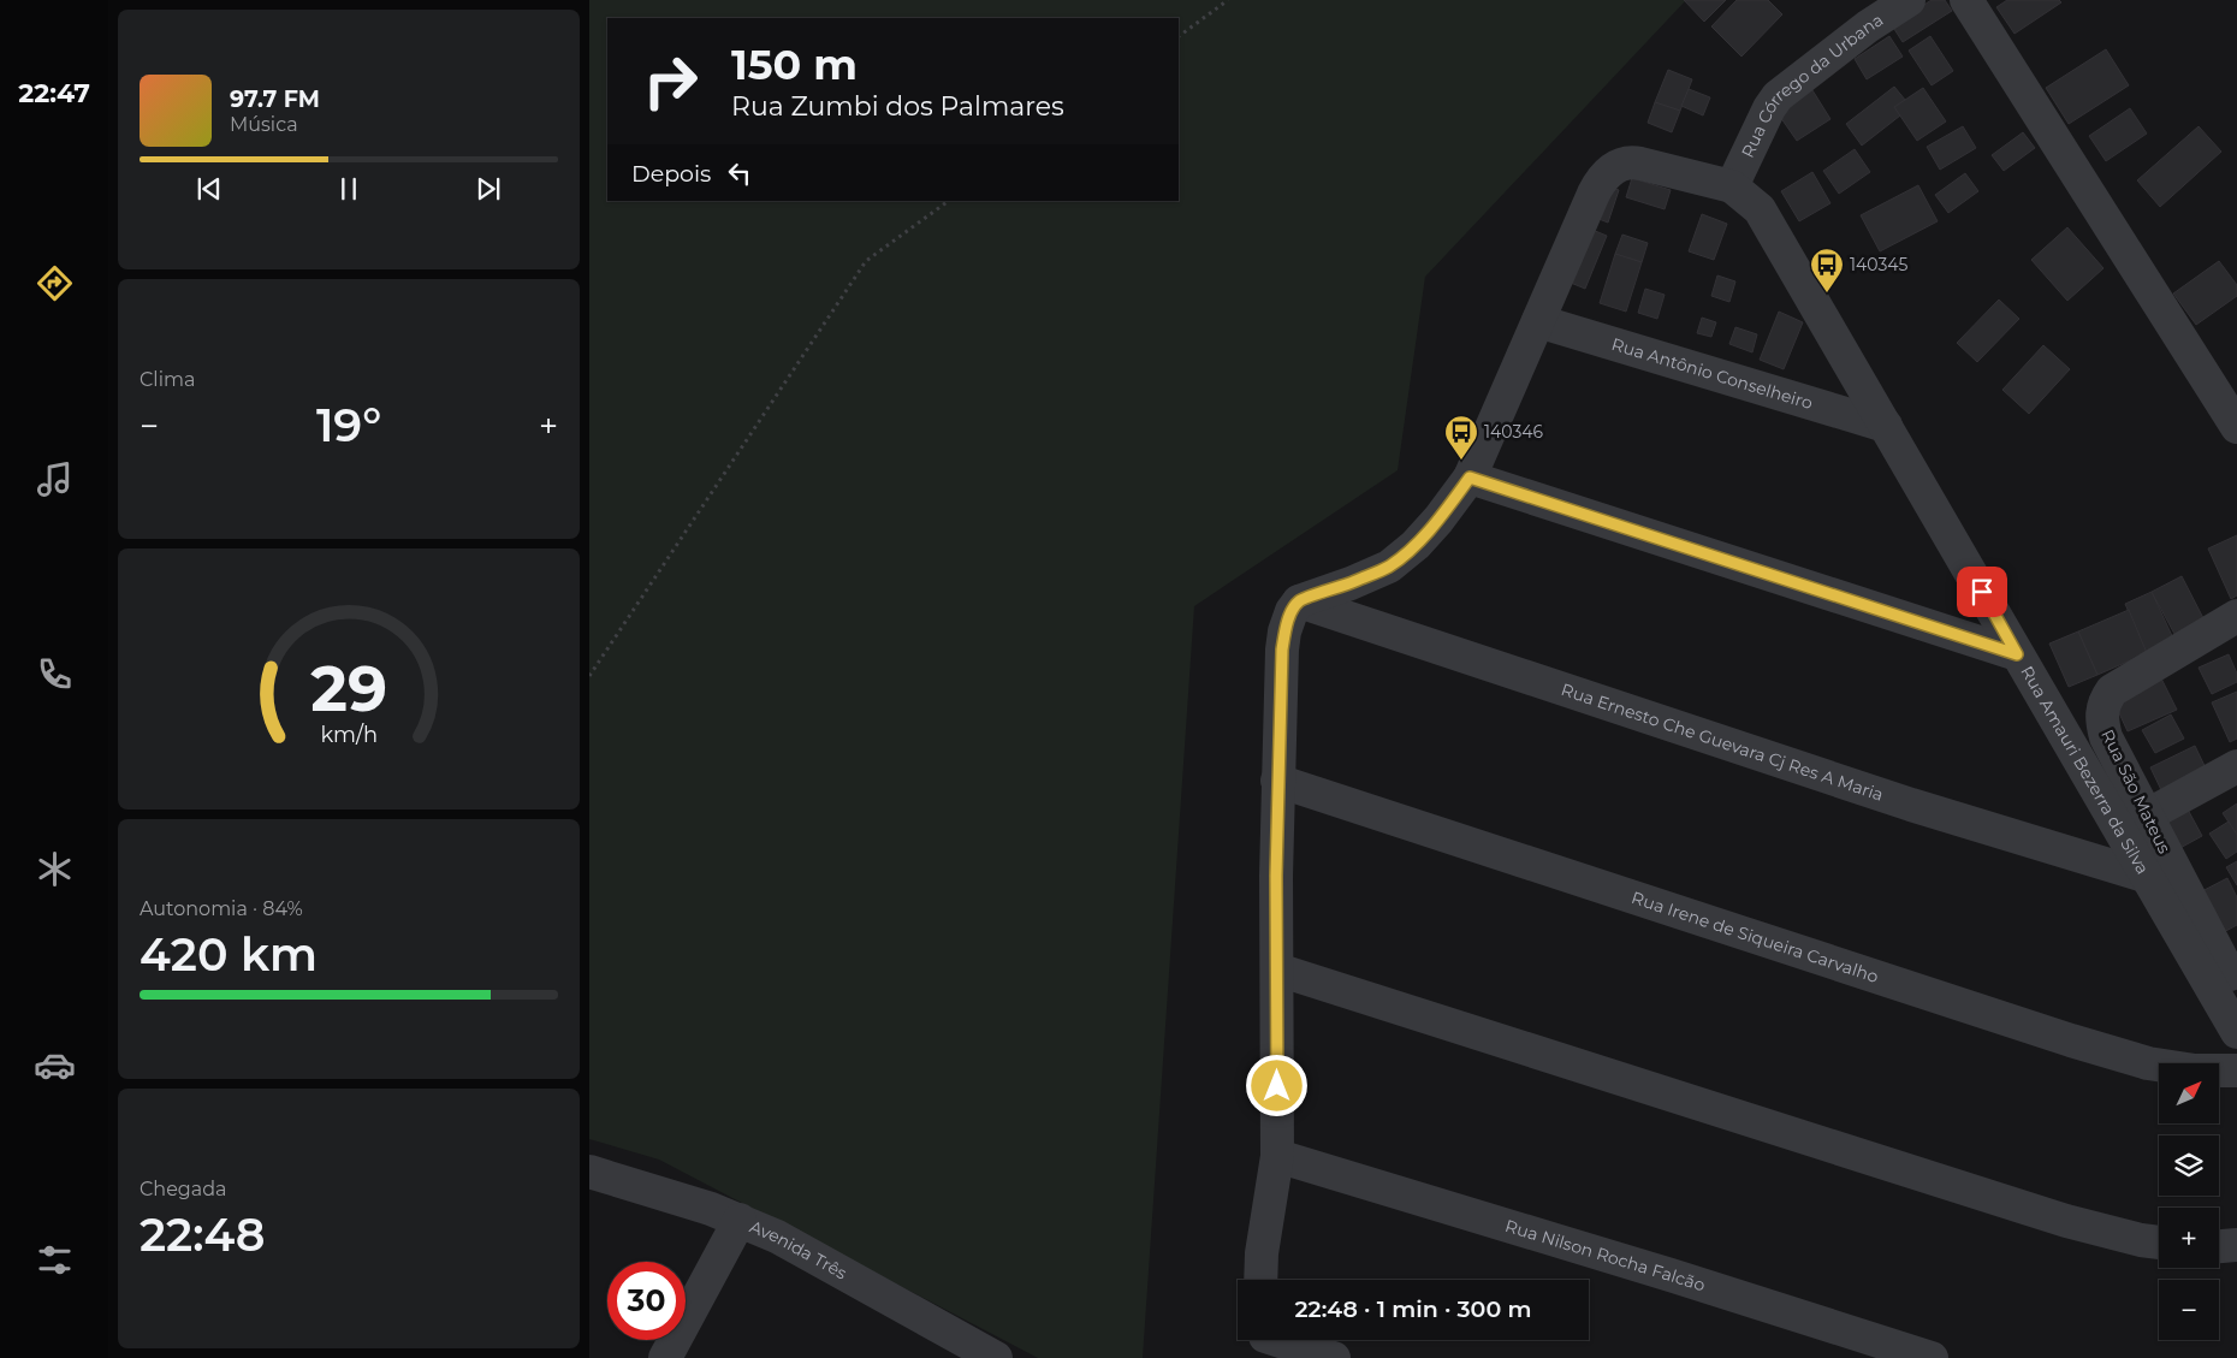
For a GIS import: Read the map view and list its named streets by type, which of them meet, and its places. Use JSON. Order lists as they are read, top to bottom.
{
  "streets": {
    "street": [
      "Rua Córrego da Urbana",
      "Rua Antônio Conselheiro",
      "Rua Ernesto Che Guevara Cj Res A Maria",
      "Rua Amauri Bezerra da Silva",
      "Rua São Mateus",
      "Rua Irene de Siqueira Carvalho",
      "Avenida Três",
      "Rua Nilson Rocha Falcão"
    ]
  },
  "crossings": [
    ["Rua Córrego da Urbana", "Rua Amauri Bezerra da Silva"],
    ["Rua Antônio Conselheiro", "Rua Amauri Bezerra da Silva"],
    ["Rua Ernesto Che Guevara Cj Res A Maria", "Rua Amauri Bezerra da Silva"]
  ],
  "places": {
    "bus stop": ["140345", "140346"]
  },
  "north": "top right",
  "page": {
    "tabs": "22:47",
    "turn": ["150 m", "Rua Zumbi dos Palmares"],
    "song": ["97.7 FM", "Música"],
    "then": "Depois",
    "tile": [
      "Clima",
      ["Autonomia · 84%", "420 km"],
      ["Chegada", "22:48"]
    ],
    "heat": ["−", "19°", "+"],
    "map_buttons": ["+", "−"],
    "limit": "30",
    "trip": "22:48 · 1 min · 300 m",
    "gauge": ["29", "km/h"]
  }
}
